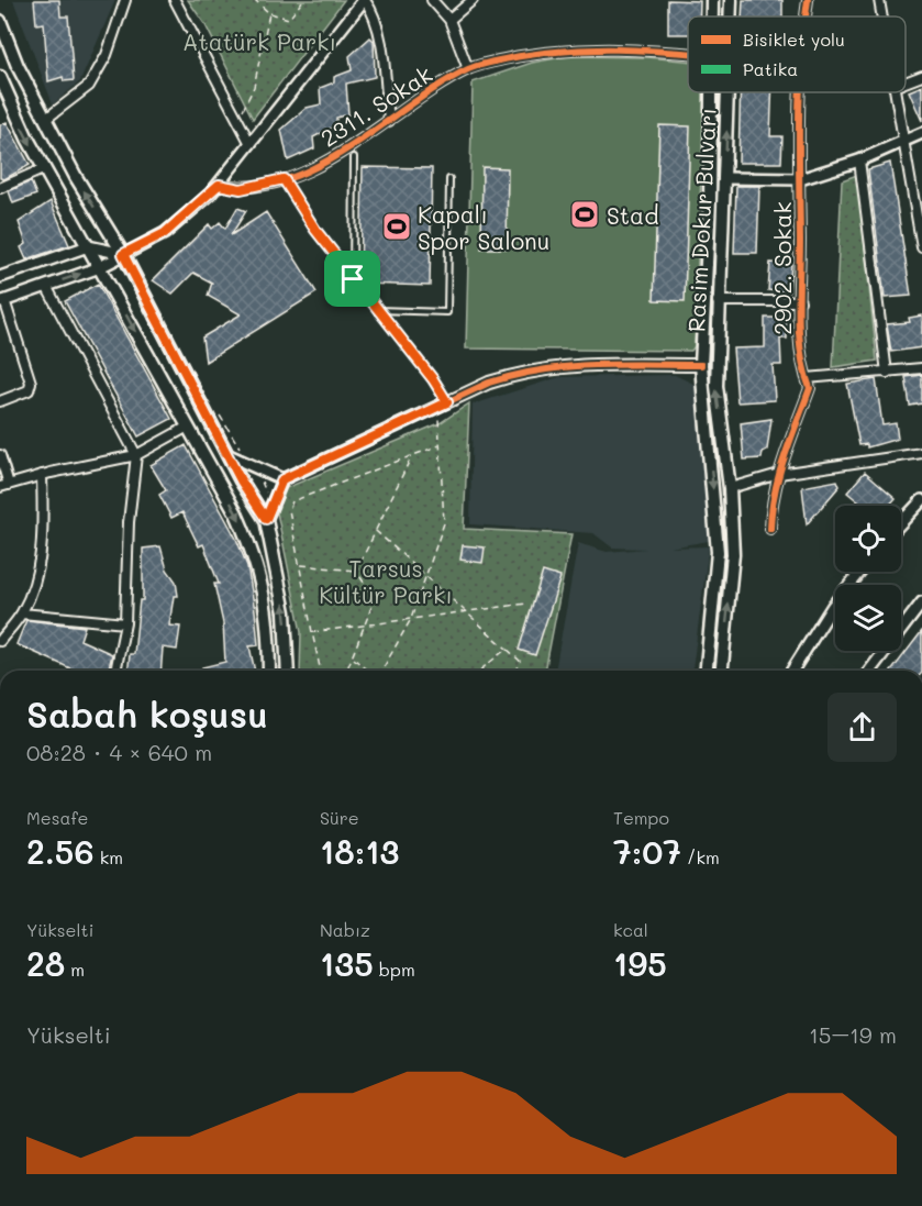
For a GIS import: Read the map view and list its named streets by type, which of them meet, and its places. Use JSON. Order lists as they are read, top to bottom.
{
  "streets": {
    "main road": ["Rasim Dokur Bulvarı"],
    "street": ["2311. Sokak", "2902. Sokak"]
  },
  "parks": ["Atatürk Parkı", "Tarsus Kültür Parkı"],
  "places": {
    "sports": ["Stad", "Kapalı Spor Salonu"]
  },
  "legend": ["Bisiklet yolu", "Patika"],
  "page": {
    "heading": ["Sabah koşusu", "08:28 · 4 × 640 m"],
    "stats": [
      ["Mesafe", "2.56 km"],
      ["Süre", "18:13"],
      ["Tempo", "7:07 /km"],
      ["Yükselti", "28 m"],
      ["Nabız", "135 bpm"],
      ["kcal", "195"]
    ],
    "chart": ["Yükselti", "15–19 m"]
  }
}
